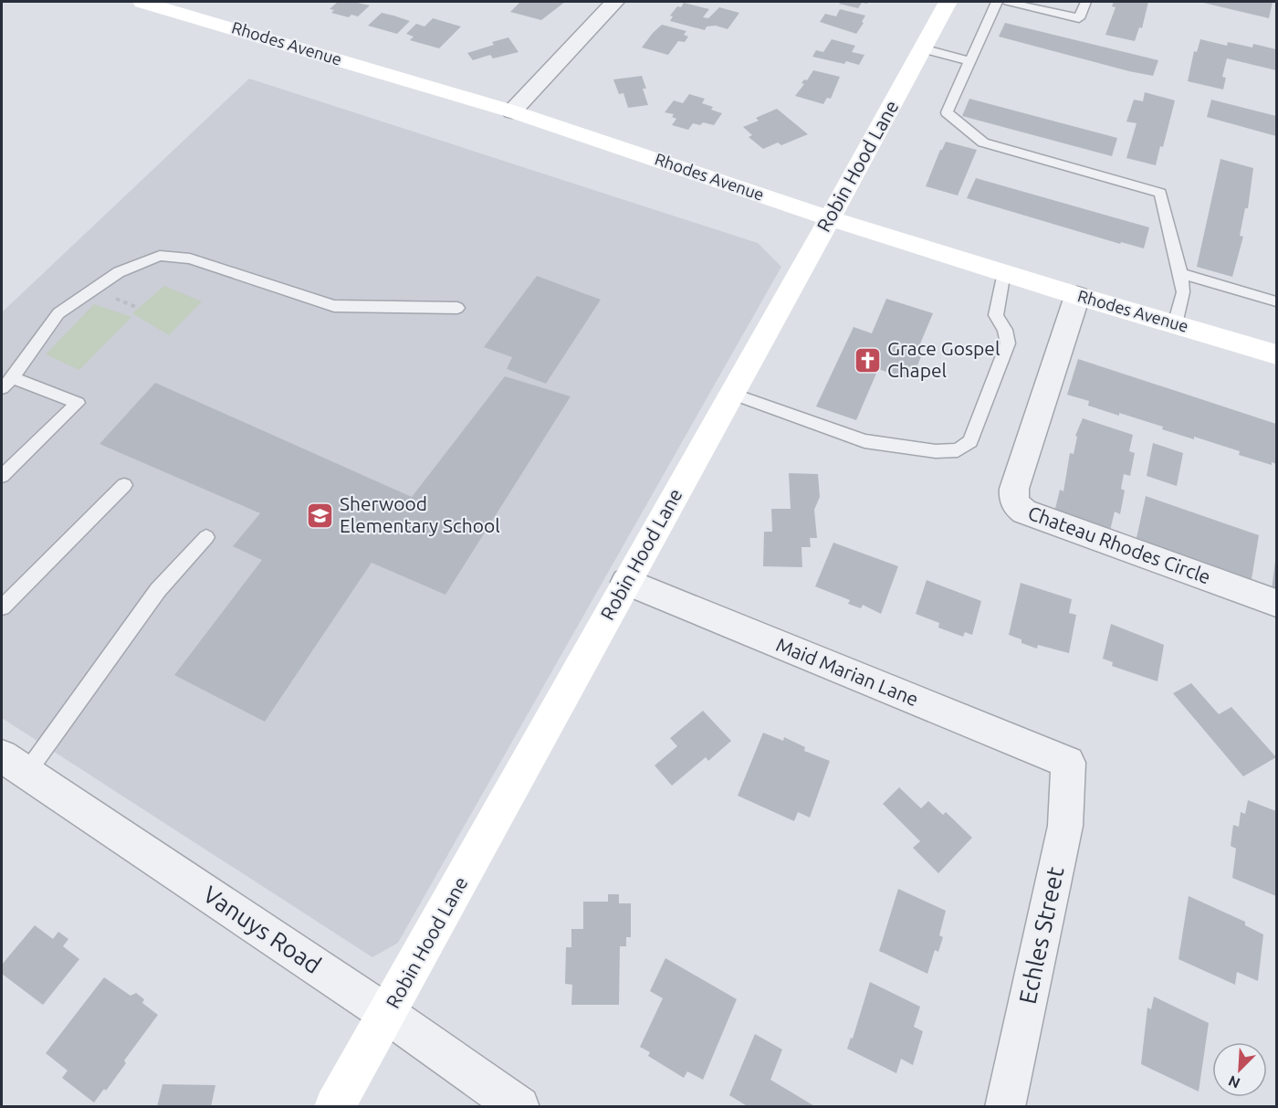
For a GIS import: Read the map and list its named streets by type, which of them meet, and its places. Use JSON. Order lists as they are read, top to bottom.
{
  "streets": {
    "main road": ["Rhodes Avenue", "Robin Hood Lane"],
    "street": [
      "Chateau Rhodes Circle",
      "Maid Marian Lane",
      "Vanuys Road",
      "Echles Street"
    ]
  },
  "crossings": [
    ["Rhodes Avenue", "Robin Hood Lane"],
    ["Rhodes Avenue", "Chateau Rhodes Circle"],
    ["Robin Hood Lane", "Maid Marian Lane"],
    ["Robin Hood Lane", "Vanuys Road"],
    ["Maid Marian Lane", "Echles Street"]
  ],
  "places": {
    "church": ["Grace Gospel Chapel"],
    "school or university": ["Sherwood Elementary School"]
  },
  "north": "bottom left"
}
